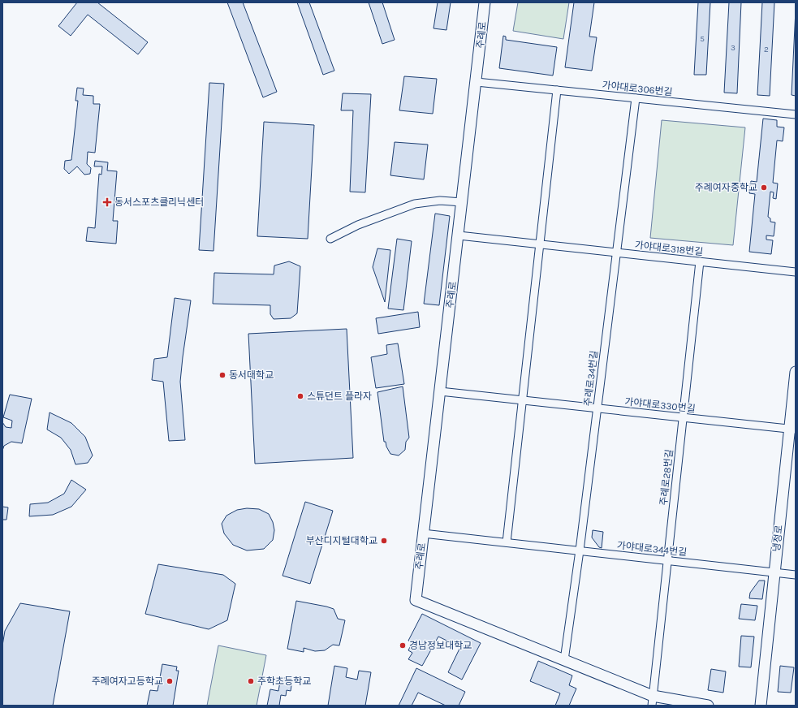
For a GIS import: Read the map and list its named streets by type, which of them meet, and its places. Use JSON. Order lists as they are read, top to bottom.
{
  "streets": {
    "street": [
      "주례로",
      "가야대로306번길",
      "가야대로318번길",
      "주례로34번길",
      "가야대로330번길",
      "주례로28번길",
      "냉정로",
      "가야대로344번길"
    ]
  },
  "crossings": [
    ["주례로", "가야대로306번길"],
    ["주례로", "가야대로318번길"],
    ["주례로", "주례로34번길"],
    ["주례로", "가야대로330번길"],
    ["주례로", "주례로28번길"],
    ["주례로", "가야대로344번길"],
    ["가야대로306번길", "주례로34번길"],
    ["가야대로318번길", "주례로34번길"],
    ["가야대로318번길", "주례로28번길"],
    ["주례로34번길", "가야대로330번길"],
    ["주례로34번길", "가야대로344번길"],
    ["가야대로330번길", "주례로28번길"],
    ["가야대로330번길", "냉정로"],
    ["주례로28번길", "가야대로344번길"],
    ["냉정로", "가야대로344번길"]
  ],
  "places": {
    "other": [
      "주례여자중학교",
      "동서대학교",
      "스튜던트 플라자",
      "부산디지털대학교",
      "경남정보대학교",
      "주례여자고등학교",
      "주학초등학교"
    ],
    "health": ["동서스포츠클리닉센터"]
  },
  "house_numbers": ["5", "3", "2"]
}
